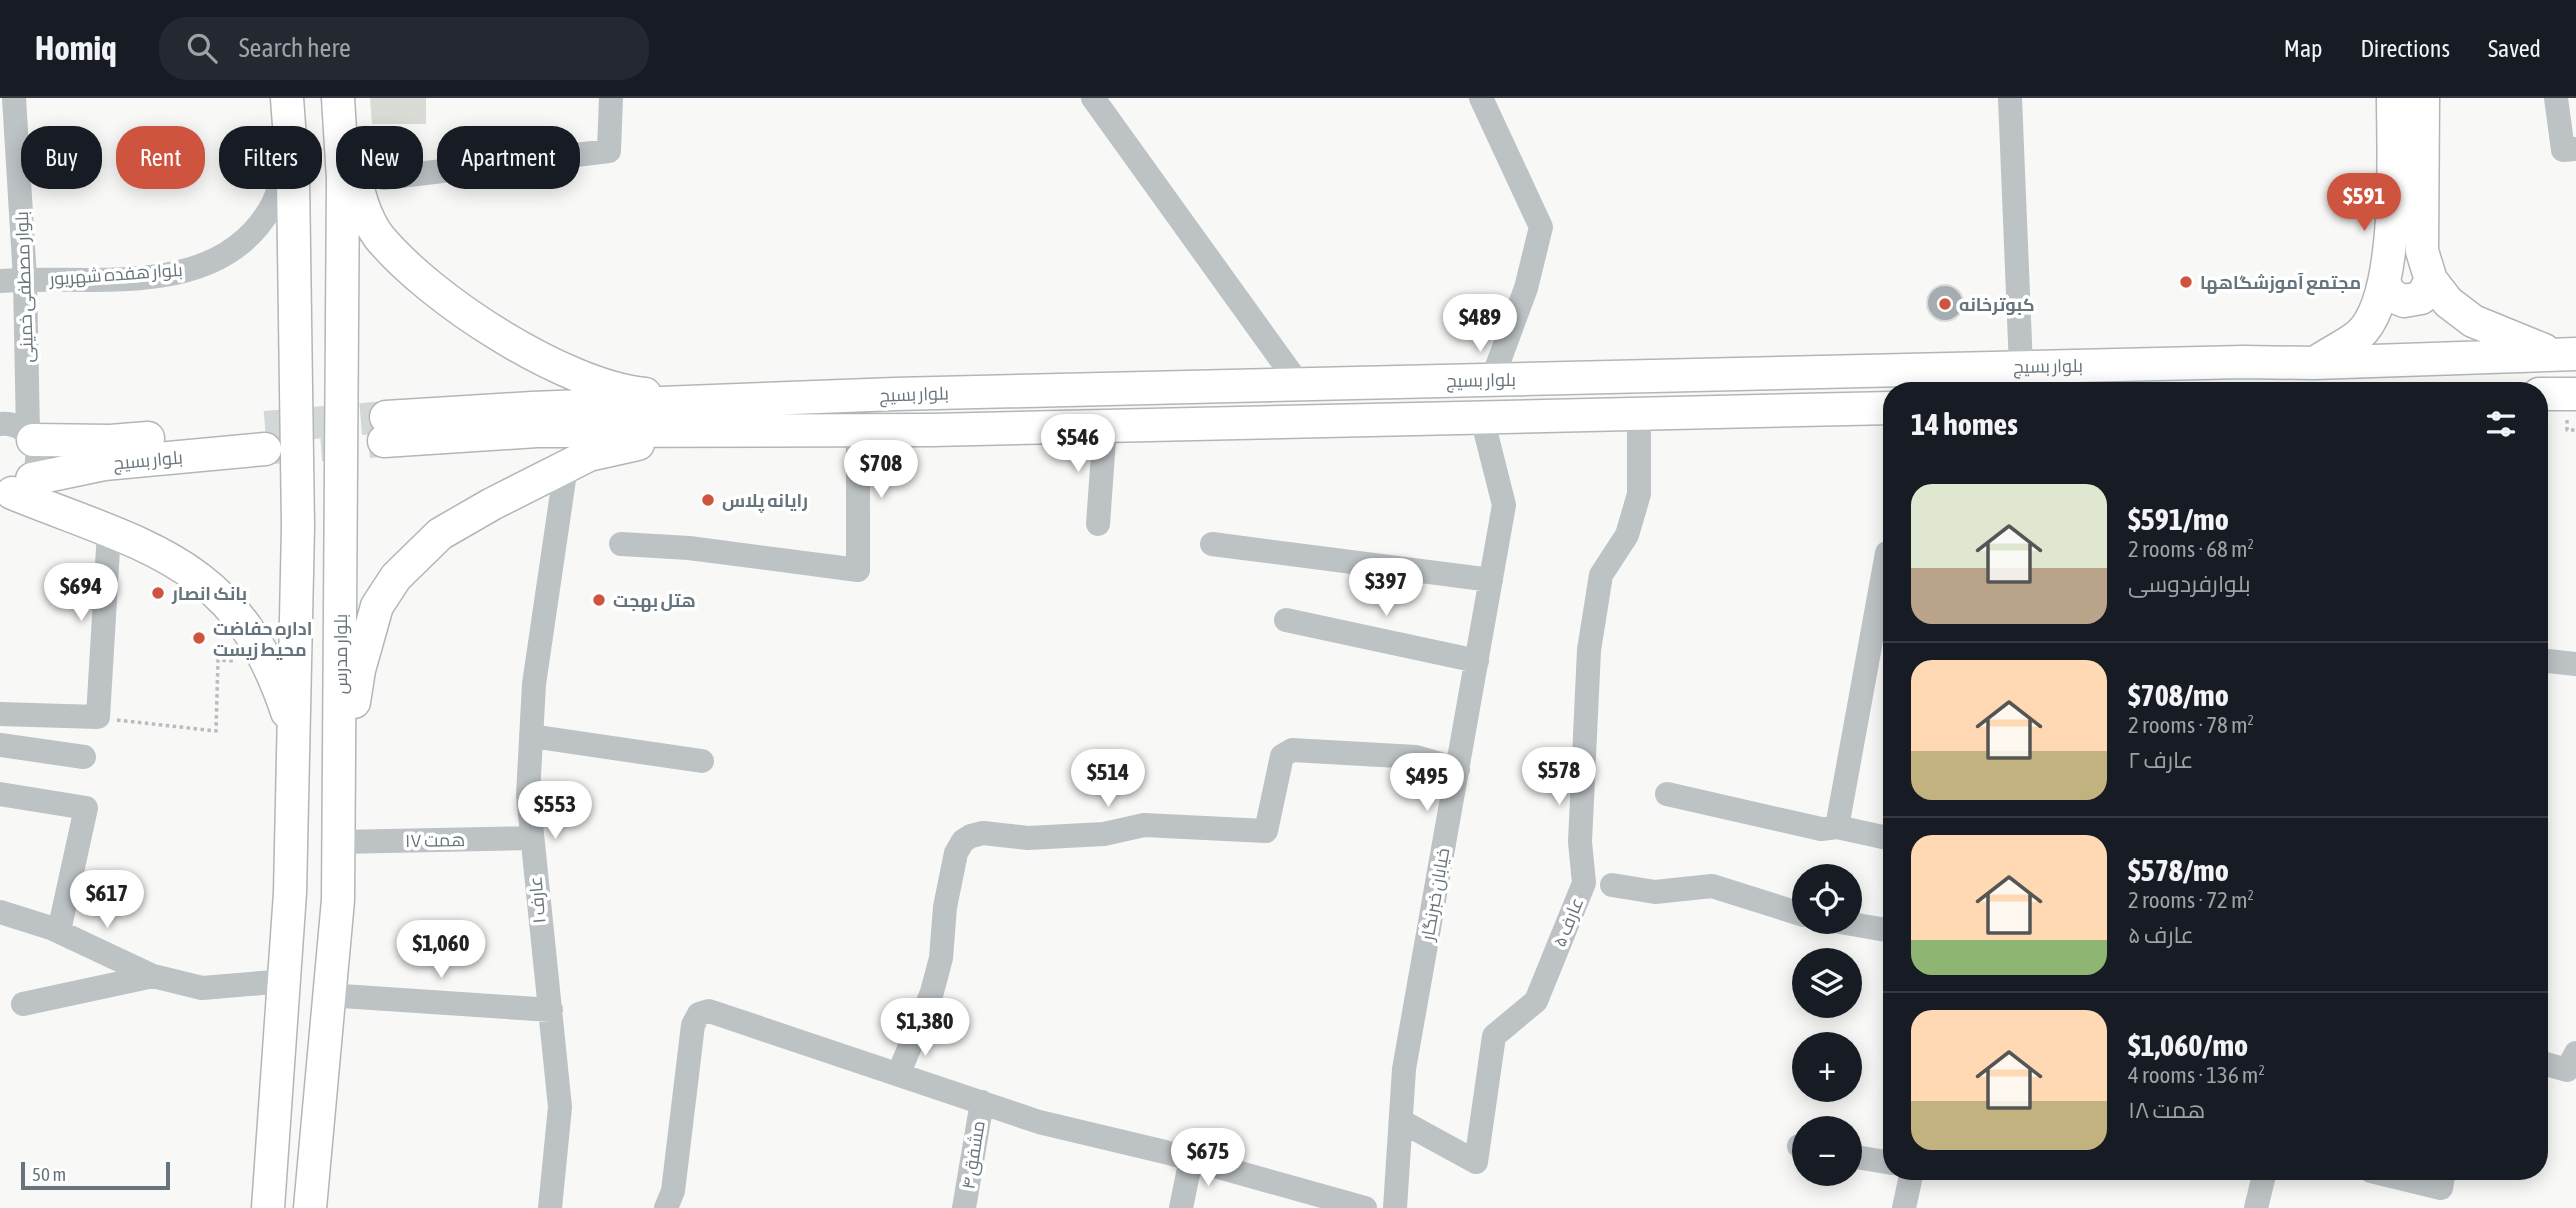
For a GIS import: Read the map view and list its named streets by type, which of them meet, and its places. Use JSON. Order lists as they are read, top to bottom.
{
  "streets": {
    "main road": ["بلوار بسیج", "بلوار مدرس"],
    "street": [
      "بلوار هفده شهریور",
      "بلوار مصطفی خمینی",
      "همت ۱۷",
      "خیابان خبرنگار",
      "عارف ۱",
      "عارف ۵",
      "مشفق ۴"
    ]
  },
  "crossings": [
    ["بلوار هفده شهریور", "بلوار مصطفی خمینی"],
    ["بلوار مصطفی خمینی", "بلوار بسیج"],
    ["بلوار بسیج", "خیابان خبرنگار"],
    ["بلوار بسیج", "عارف ۵"],
    ["بلوار مدرس", "همت ۱۷"],
    ["همت ۱۷", "عارف ۱"],
    ["خیابان خبرنگار", "عارف ۵"]
  ],
  "places": [
    "مجتمع آموزشگاهها",
    "کبوترخانه",
    "رایانه پلاس",
    "بانک انصار",
    "هتل بهجت",
    "اداره حفاضت محیط زیست"
  ],
  "scale_bar": "50 m",
  "page": {
    "header": "Homiq",
    "search": "Search here",
    "nav": ["Map", "Directions", "Saved"],
    "chip": [
      "Buy",
      "Rent",
      "Filters",
      "New",
      "Apartment"
    ],
    "price": [
      "$591",
      "$489",
      "$546",
      "$708",
      "$397",
      "$694",
      "$578",
      "$514",
      "$495",
      "$553",
      "$617",
      "$1,060",
      "$1,380",
      "$675"
    ],
    "heading": "14 homes",
    "list": [
      {
        "name": "$591/mo",
        "note": "2 rooms · 68 m² · بلوارفردوسی"
      },
      {
        "name": "$708/mo",
        "note": "2 rooms · 78 m² · عارف ۲"
      },
      {
        "name": "$578/mo",
        "note": "2 rooms · 72 m² · عارف ۵"
      },
      {
        "name": "$1,060/mo",
        "note": "4 rooms · 136 m² · همت ۱۸"
      }
    ],
    "map_buttons": ["+", "−"],
    "scale": "50 m"
  }
}
